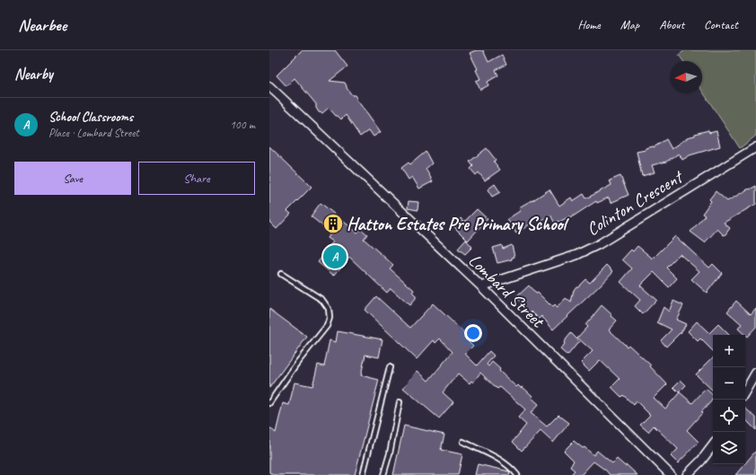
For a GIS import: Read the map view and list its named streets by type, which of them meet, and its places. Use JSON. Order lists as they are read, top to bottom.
{
  "streets": {
    "street": ["Colinton Crescent", "Lombard Street"]
  },
  "crossings": [
    ["Colinton Crescent", "Lombard Street"]
  ],
  "places": {
    "building": ["Hatton Estates Pre Primary School"]
  },
  "north": "left",
  "page": {
    "header": "Nearbee",
    "nav": [
      "Home",
      "Map",
      "About",
      "Contact"
    ],
    "heading": "Nearby",
    "list": [
      {
        "mark": "A",
        "name": "School Classrooms",
        "note": "Place · Lombard Street",
        "value": "100 m"
      }
    ],
    "buttons": ["Save", "Share"],
    "pins": "A",
    "map_buttons": ["+", "−"]
  }
}
